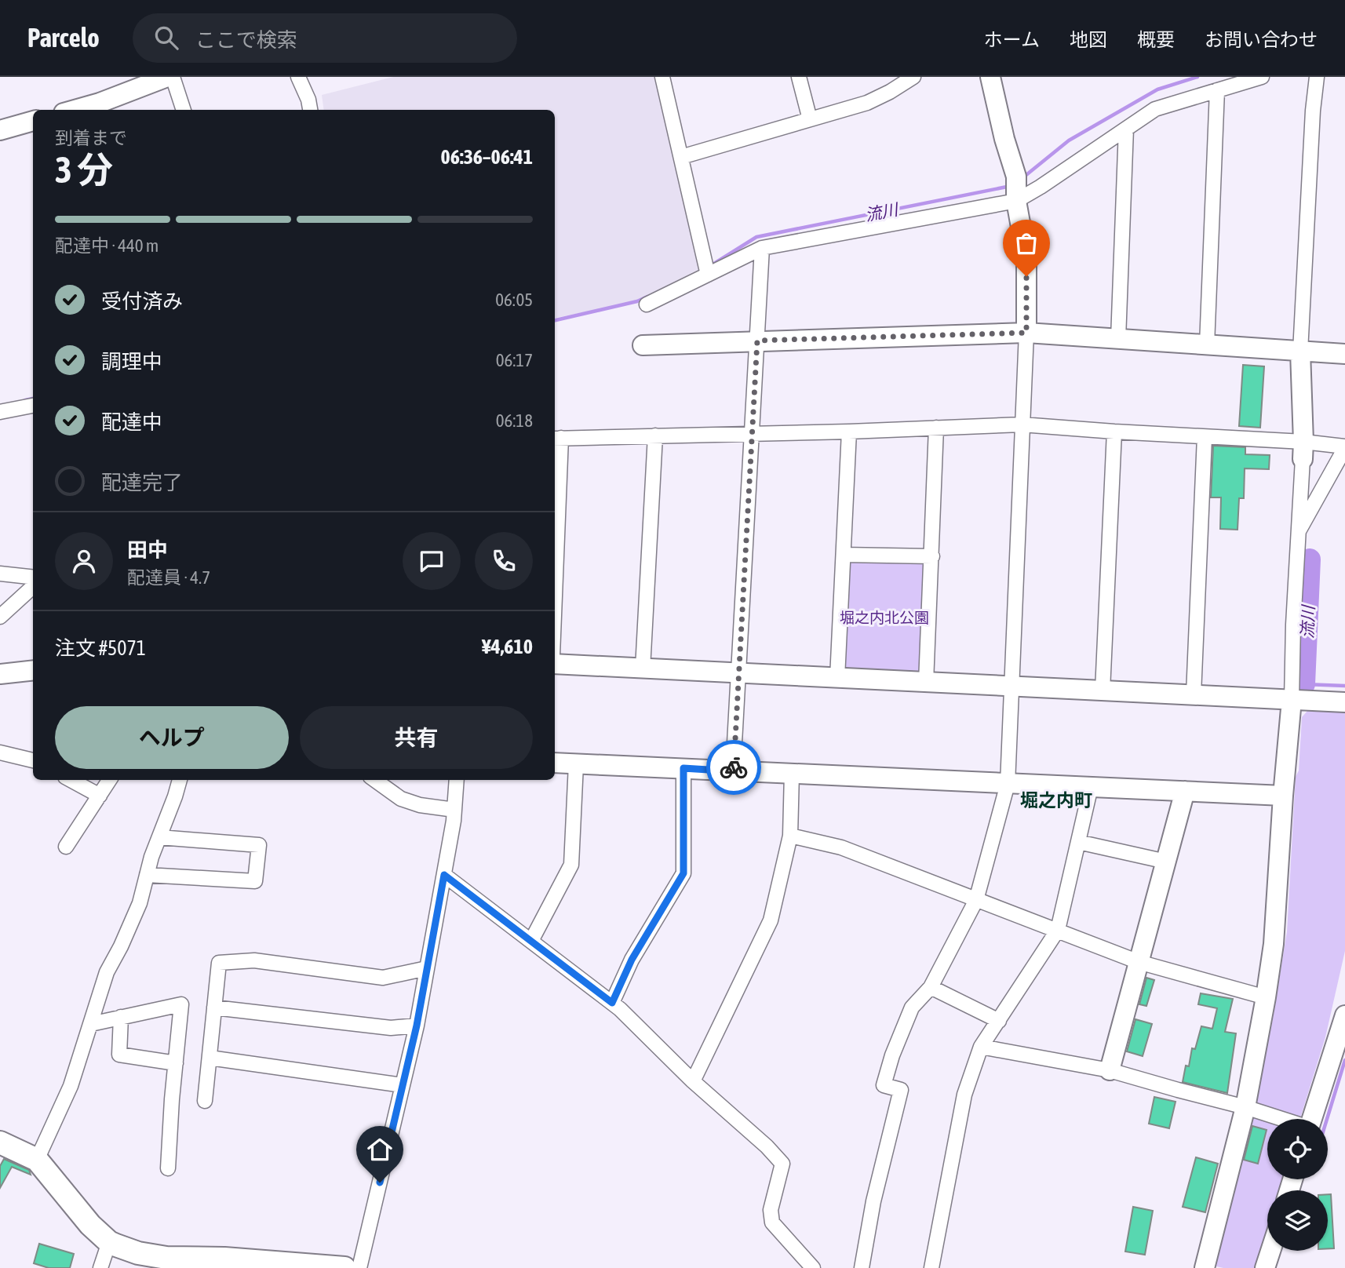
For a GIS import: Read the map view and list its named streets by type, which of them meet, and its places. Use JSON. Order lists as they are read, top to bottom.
{
  "districts": ["堀之内町"],
  "water": ["流川"],
  "parks": ["堀之内北公園"],
  "page": {
    "header": "Parcelo",
    "search": "ここで検索",
    "nav": [
      "ホーム",
      "地図",
      "概要",
      "お問い合わせ"
    ],
    "heading": ["3 分", "到着まで", "06:36–06:41"],
    "panel": [
      "田中",
      "配達員 · 4.7",
      "注文 #5071",
      "¥4,610"
    ],
    "bar": "配達中 · 440 m",
    "list": [
      ["受付済み", "06:05"],
      ["調理中", "06:17"],
      ["配達中", "06:18"],
      "配達完了"
    ],
    "buttons": ["ヘルプ", "共有"]
  }
}
